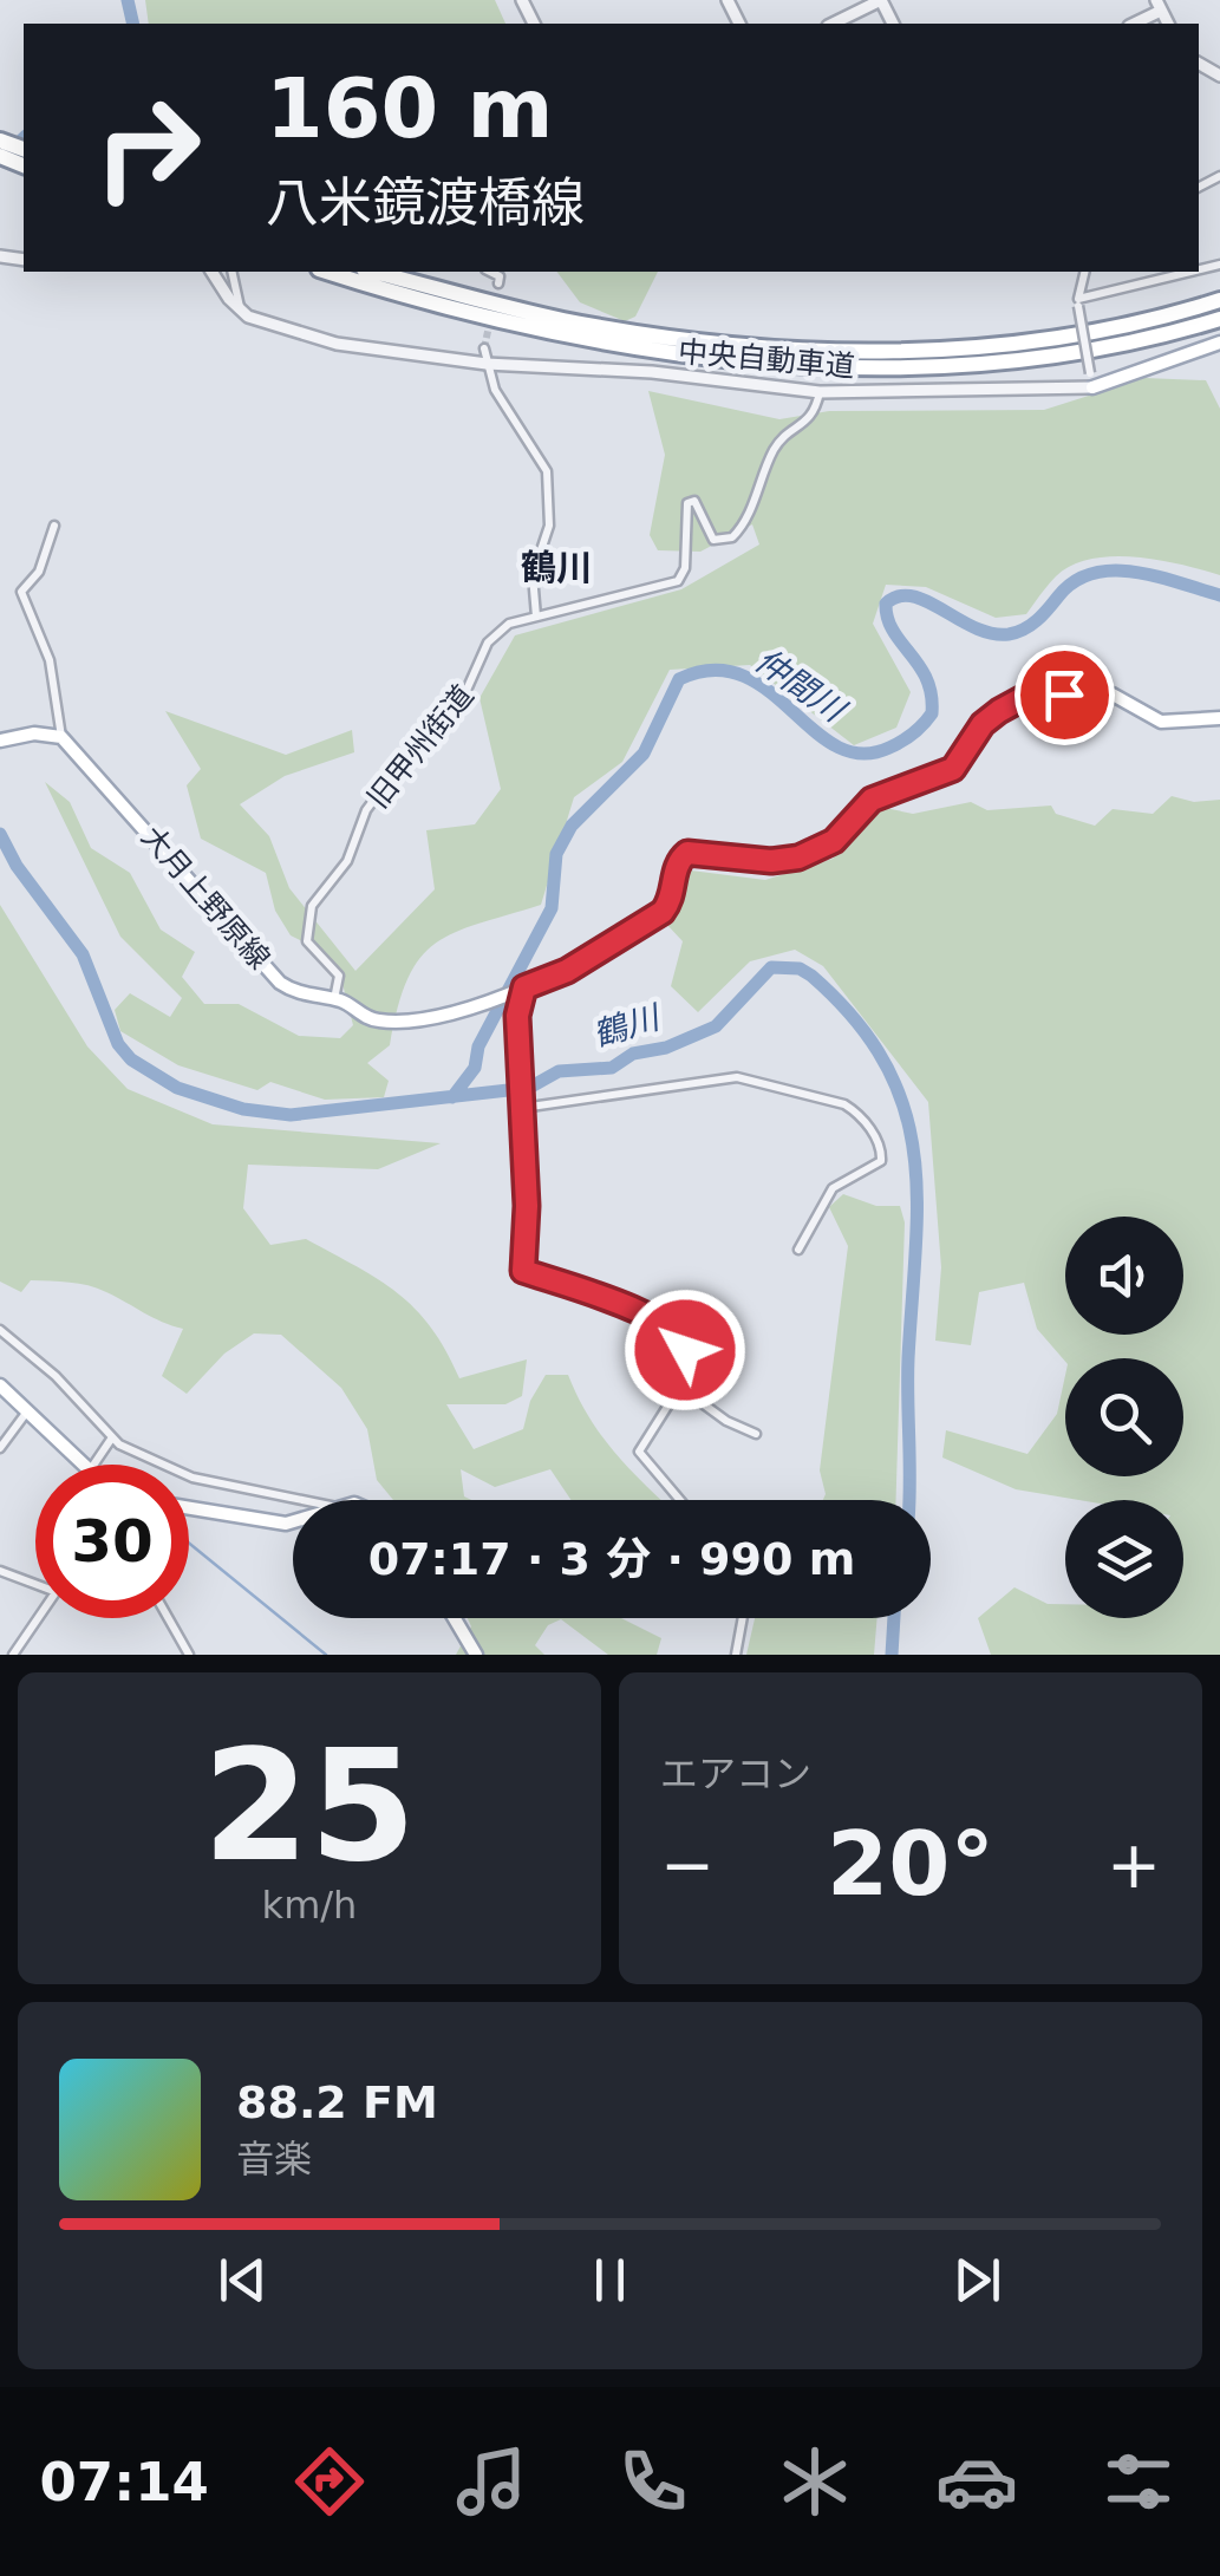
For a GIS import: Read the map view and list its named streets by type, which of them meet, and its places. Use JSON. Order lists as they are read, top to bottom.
{
  "streets": {
    "highway": ["中央自動車道"],
    "main road": ["大月上野原線"],
    "street": ["旧甲州街道"]
  },
  "crossings": [
    ["旧甲州街道", "大月上野原線"]
  ],
  "districts": ["鶴川"],
  "water": ["仲間川", "鶴川"],
  "page": {
    "turn": ["160 m", "八米鏡渡橋線"],
    "limit": "30",
    "trip": "07:17 · 3 分 · 990 m",
    "tile": [
      ["25", "km/h"],
      "エアコン"
    ],
    "heat": ["−", "20°", "+"],
    "song": ["88.2 FM", "音楽"],
    "tabs": "07:14"
  }
}
